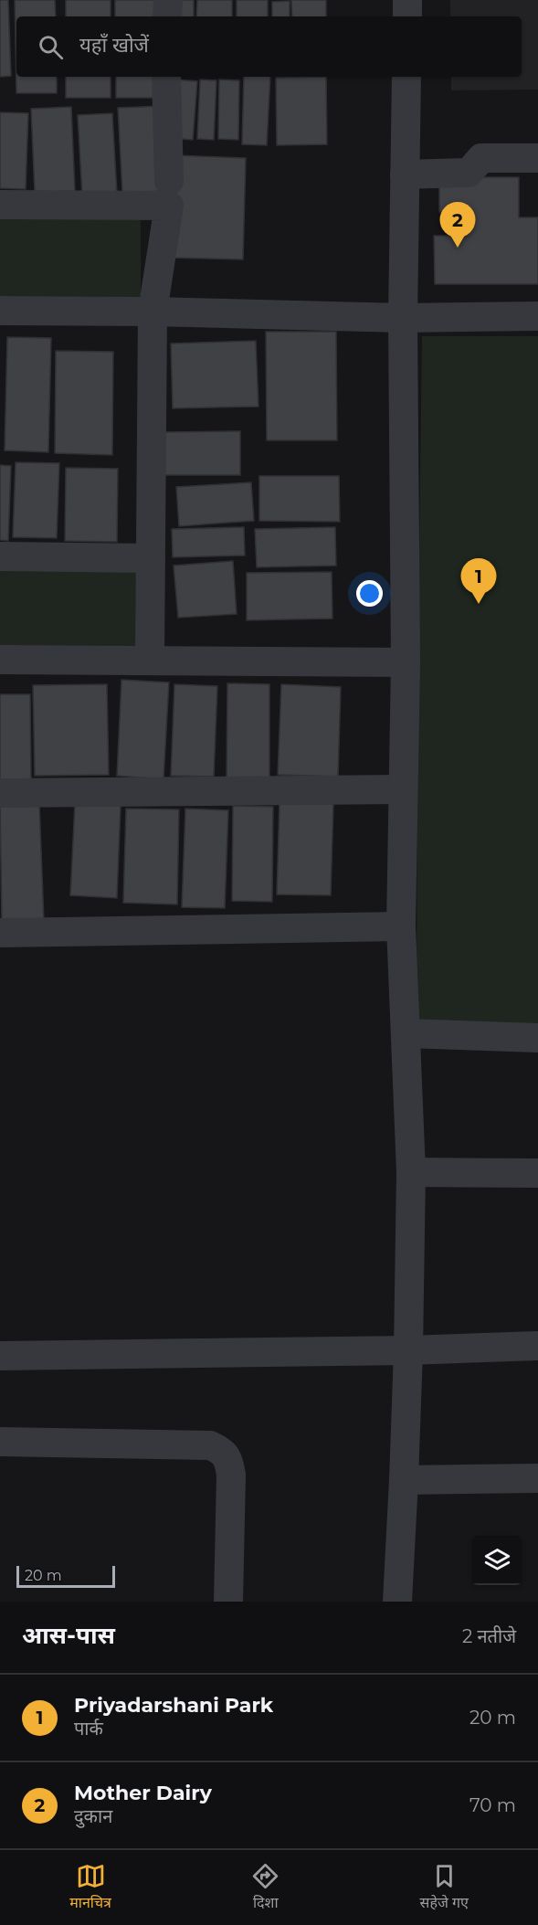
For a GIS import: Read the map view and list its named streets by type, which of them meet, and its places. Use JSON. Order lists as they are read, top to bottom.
{
  "scale_bar": "20 m",
  "page": {
    "search": "यहाँ खोजें",
    "pins": ["2", "1"],
    "scale": "20 m",
    "heading": ["आस-पास", "2 नतीजे"],
    "list": [
      {
        "mark": "1",
        "name": "Priyadarshani Park",
        "note": "पार्क",
        "value": "20 m"
      },
      {
        "mark": "2",
        "name": "Mother Dairy",
        "note": "दुकान",
        "value": "70 m"
      }
    ],
    "nav": ["मानचित्र", "दिशा", "सहेजे गए"]
  }
}
